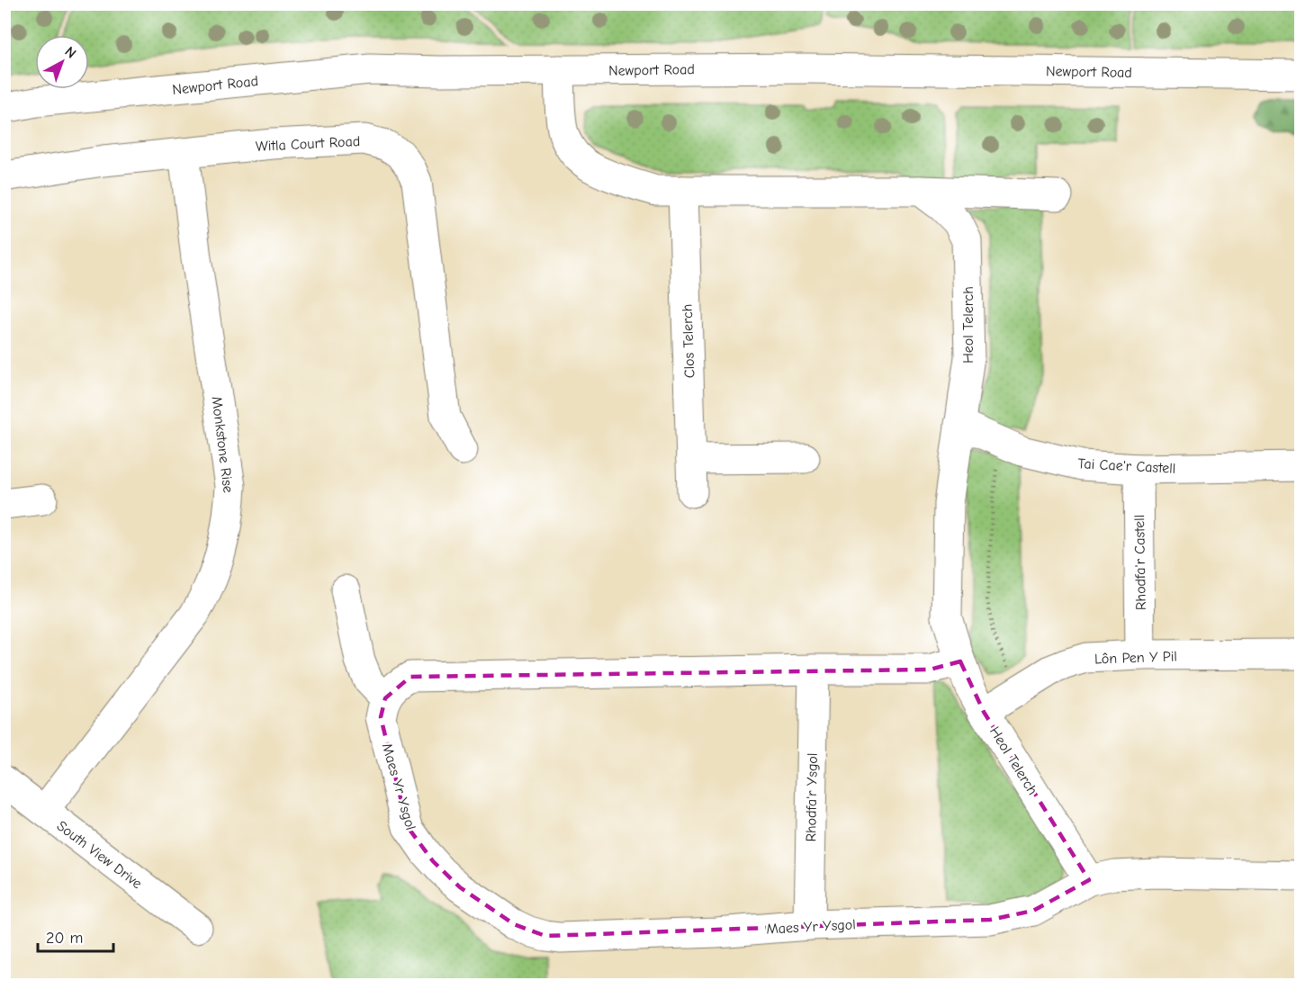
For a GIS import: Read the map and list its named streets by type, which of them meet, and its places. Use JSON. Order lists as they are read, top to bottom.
{
  "streets": {
    "street": [
      "Newport Road",
      "Witla Court Road",
      "Heol Telerch",
      "Clos Telerch",
      "Monkstone Rise",
      "Tai Cae'r Castell",
      "Rhodfa'r Castell",
      "Lôn Pen Y Pil",
      "Maes Yr Ysgol",
      "Rhodfa'r Ysgol",
      "South View Drive"
    ]
  },
  "crossings": [
    ["Witla Court Road", "Monkstone Rise"],
    ["Heol Telerch", "Tai Cae'r Castell"],
    ["Heol Telerch", "Lôn Pen Y Pil"],
    ["Heol Telerch", "Maes Yr Ysgol"],
    ["Monkstone Rise", "South View Drive"],
    ["Tai Cae'r Castell", "Rhodfa'r Castell"],
    ["Rhodfa'r Castell", "Lôn Pen Y Pil"],
    ["Maes Yr Ysgol", "Rhodfa'r Ysgol"]
  ],
  "scale_bar": "20 m",
  "north": "top right"
}
